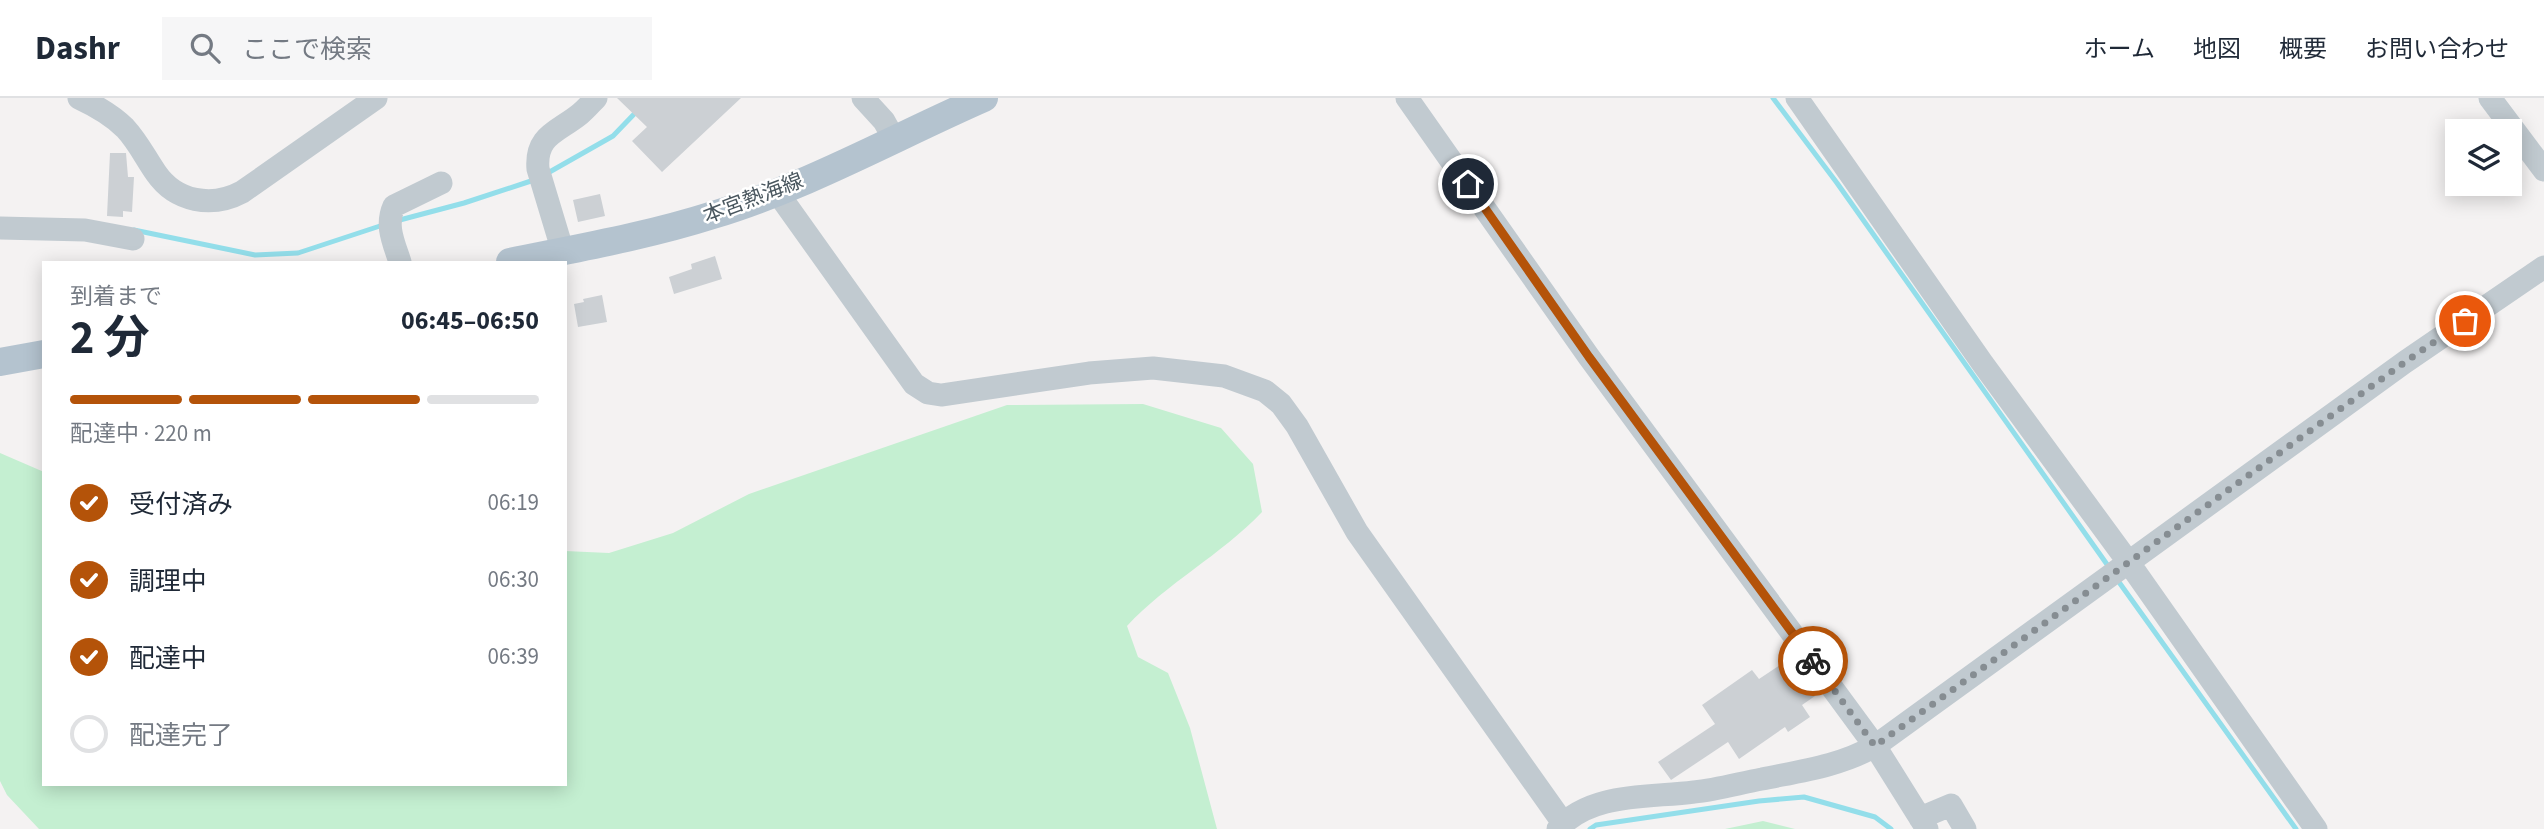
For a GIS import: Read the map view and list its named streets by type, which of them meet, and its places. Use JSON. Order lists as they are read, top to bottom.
{
  "streets": {
    "main road": ["本宮熱海線"]
  },
  "page": {
    "header": "Dashr",
    "search": "ここで検索",
    "nav": [
      "ホーム",
      "地図",
      "概要",
      "お問い合わせ"
    ],
    "heading": ["2 分", "到着まで", "06:45–06:50"],
    "bar": "配達中 · 220 m",
    "list": [
      ["受付済み", "06:19"],
      ["調理中", "06:30"],
      ["配達中", "06:39"],
      "配達完了"
    ]
  }
}
